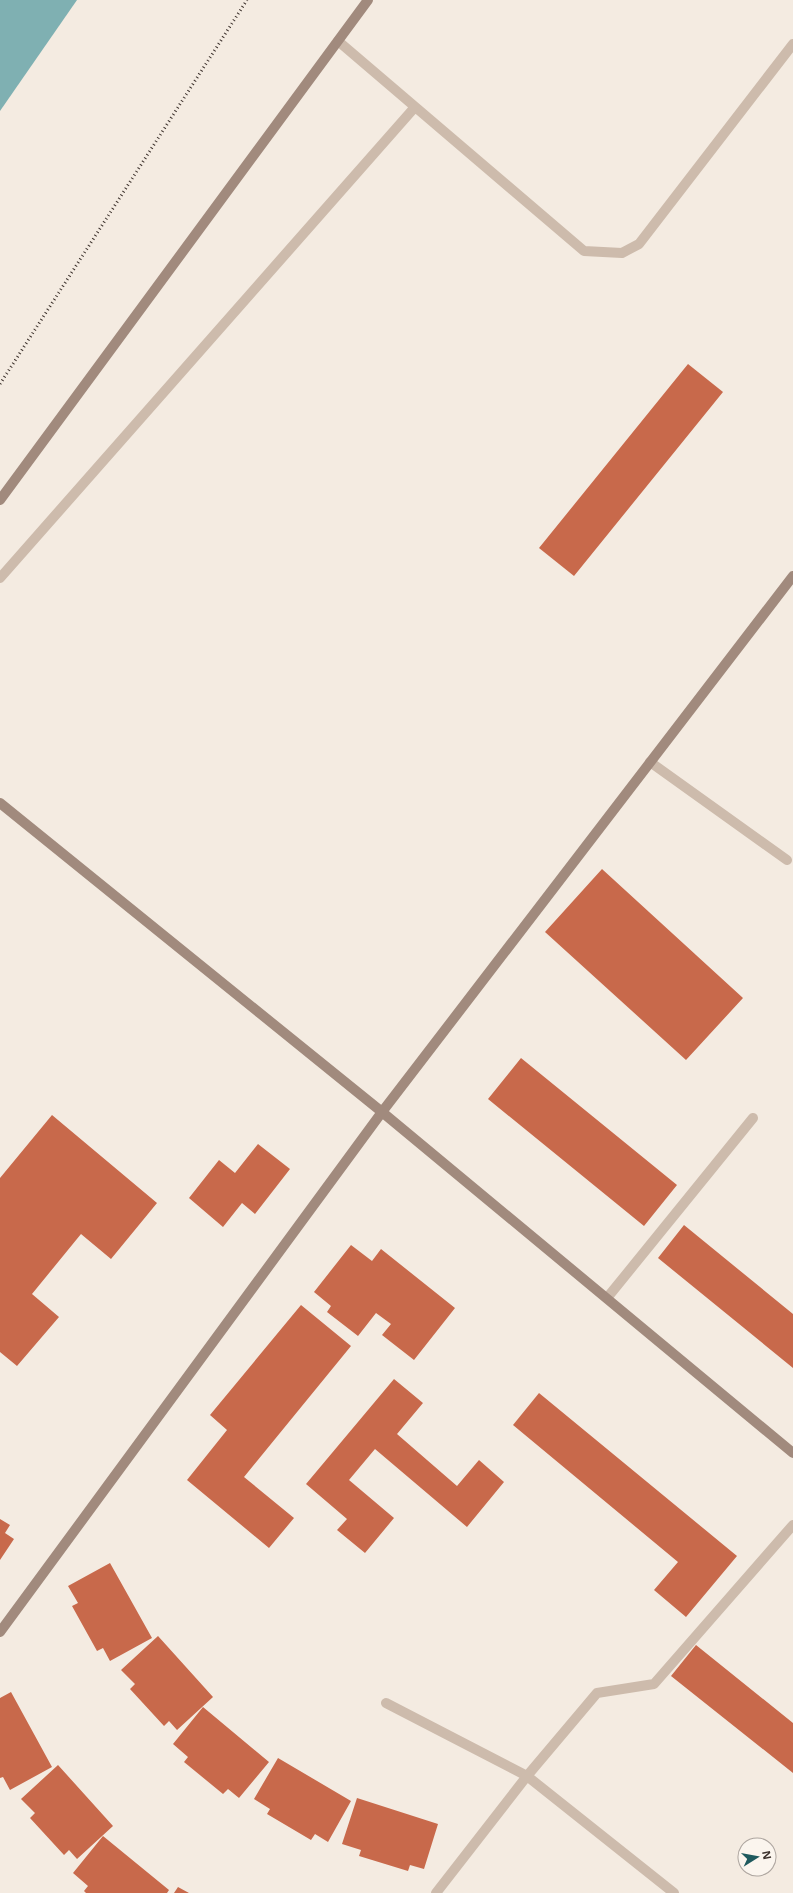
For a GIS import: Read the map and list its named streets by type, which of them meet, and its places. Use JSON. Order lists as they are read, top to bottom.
{
  "north": "right"
}
